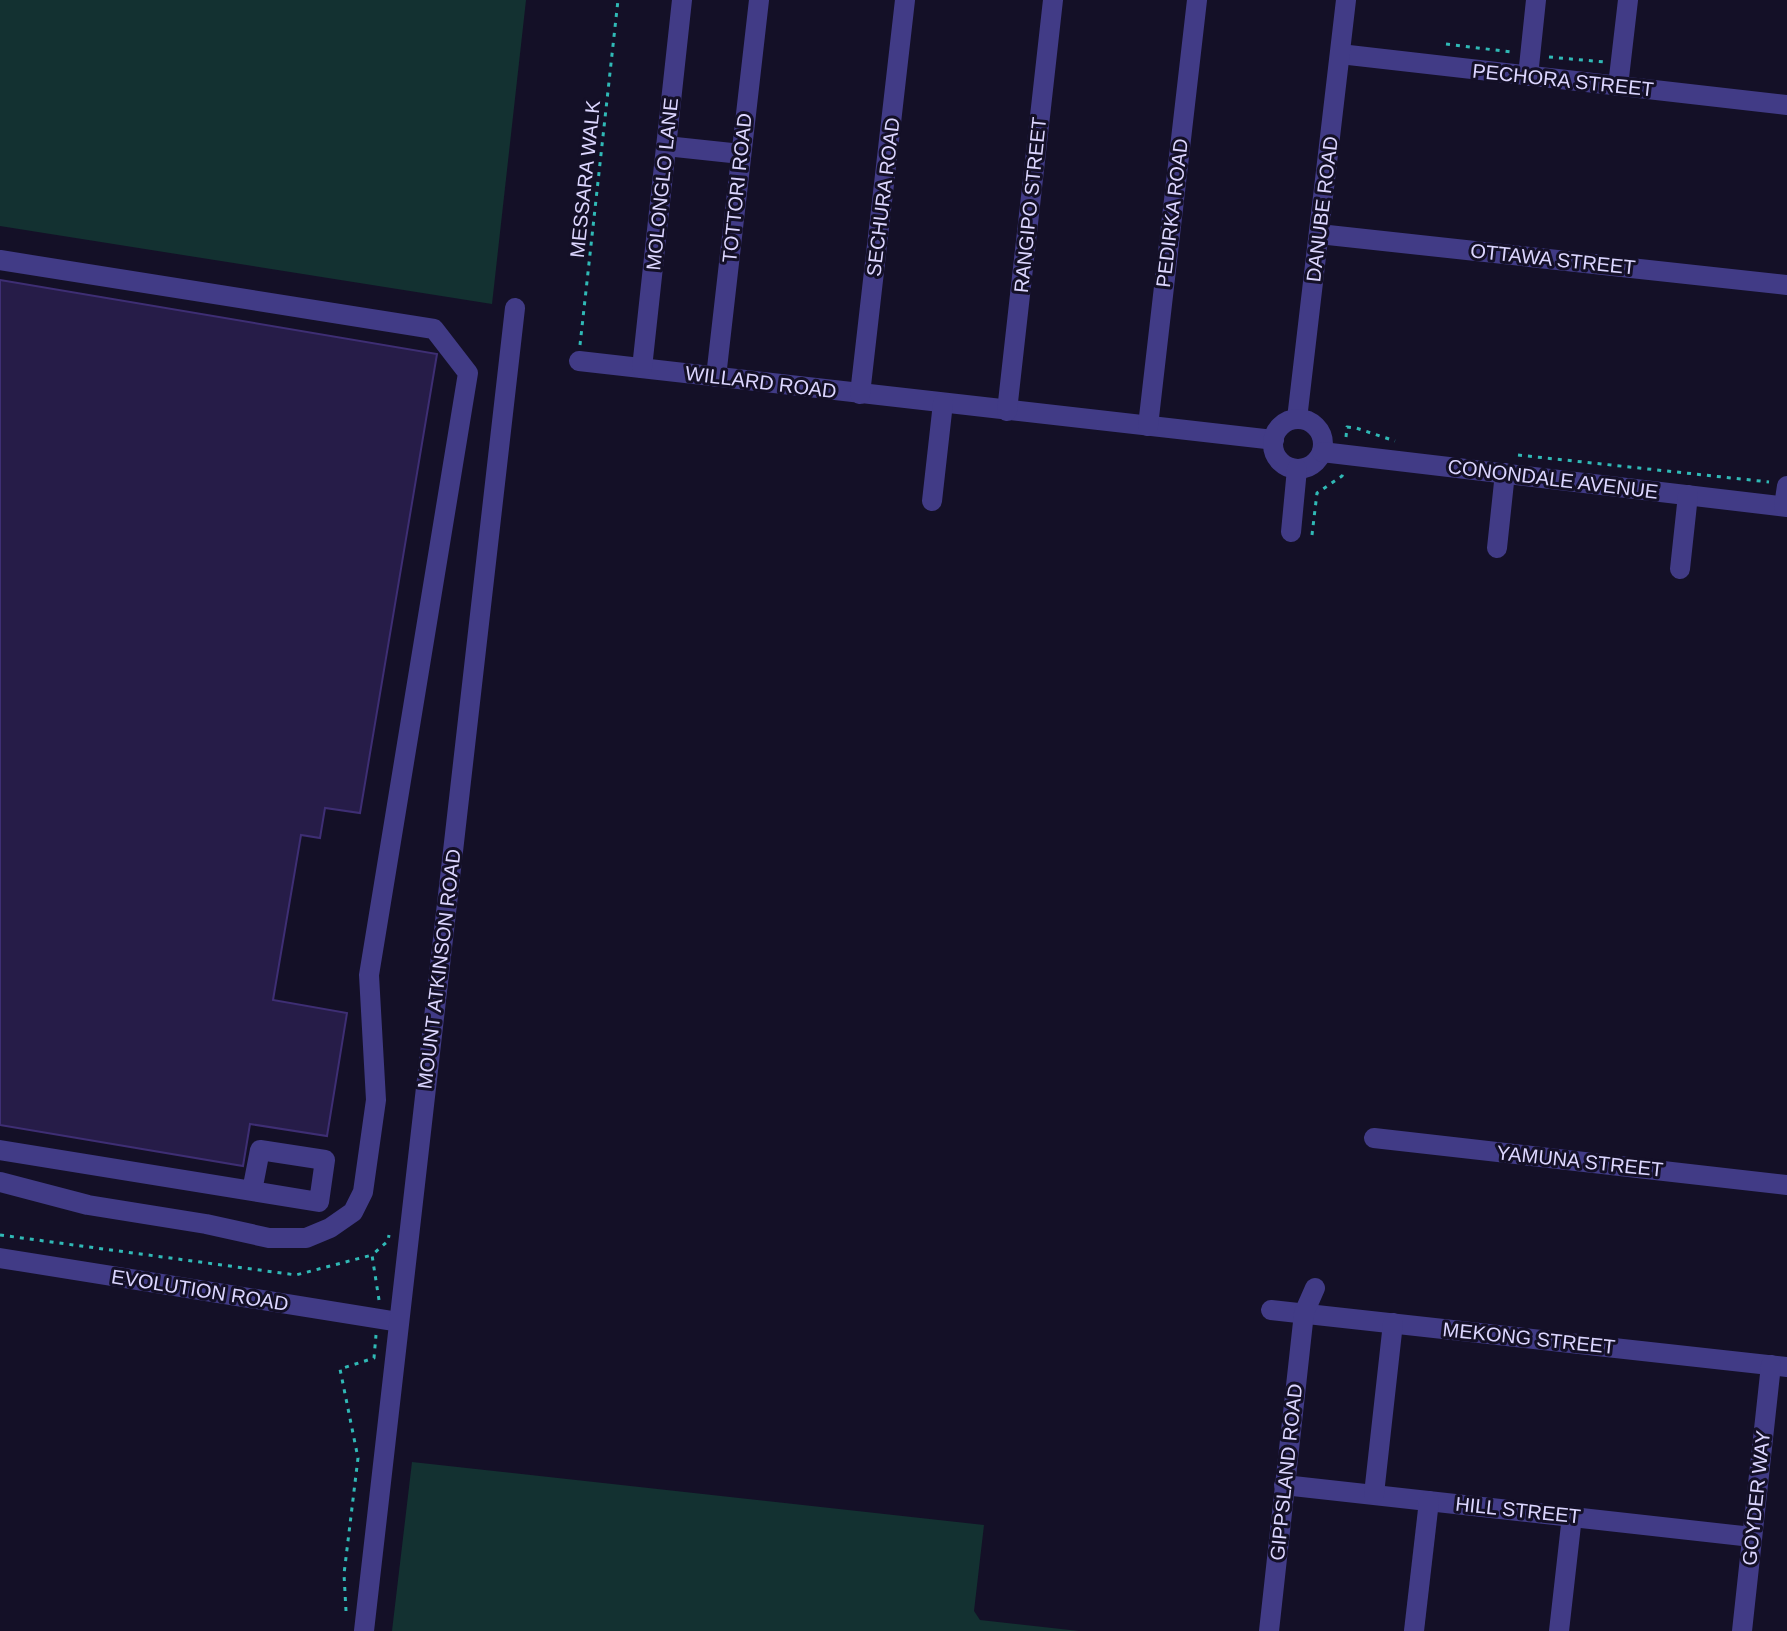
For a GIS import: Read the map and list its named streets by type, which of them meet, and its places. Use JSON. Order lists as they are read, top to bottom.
{
  "streets": {
    "street": [
      "PECHORA STREET",
      "MOLONGLO LANE",
      "TOTTORI ROAD",
      "SECHURA ROAD",
      "RANGIPO STREET",
      "DANUBE ROAD",
      "PEDIRKA ROAD",
      "OTTAWA STREET",
      "WILLARD ROAD",
      "CONONDALE AVENUE",
      "MOUNT ATKINSON ROAD",
      "YAMUNA STREET",
      "EVOLUTION ROAD",
      "MEKONG STREET",
      "GIPPSLAND ROAD",
      "GOYDER WAY",
      "HILL STREET"
    ],
    "path": ["MESSARA WALK"]
  },
  "crossings": [
    ["PECHORA STREET", "DANUBE ROAD"],
    ["MESSARA WALK", "WILLARD ROAD"],
    ["MOLONGLO LANE", "WILLARD ROAD"],
    ["TOTTORI ROAD", "WILLARD ROAD"],
    ["SECHURA ROAD", "WILLARD ROAD"],
    ["RANGIPO STREET", "WILLARD ROAD"],
    ["DANUBE ROAD", "OTTAWA STREET"],
    ["DANUBE ROAD", "WILLARD ROAD"],
    ["DANUBE ROAD", "CONONDALE AVENUE"],
    ["PEDIRKA ROAD", "WILLARD ROAD"],
    ["WILLARD ROAD", "CONONDALE AVENUE"],
    ["MOUNT ATKINSON ROAD", "EVOLUTION ROAD"],
    ["MEKONG STREET", "GIPPSLAND ROAD"],
    ["MEKONG STREET", "GOYDER WAY"],
    ["GIPPSLAND ROAD", "HILL STREET"],
    ["GOYDER WAY", "HILL STREET"]
  ]
}
